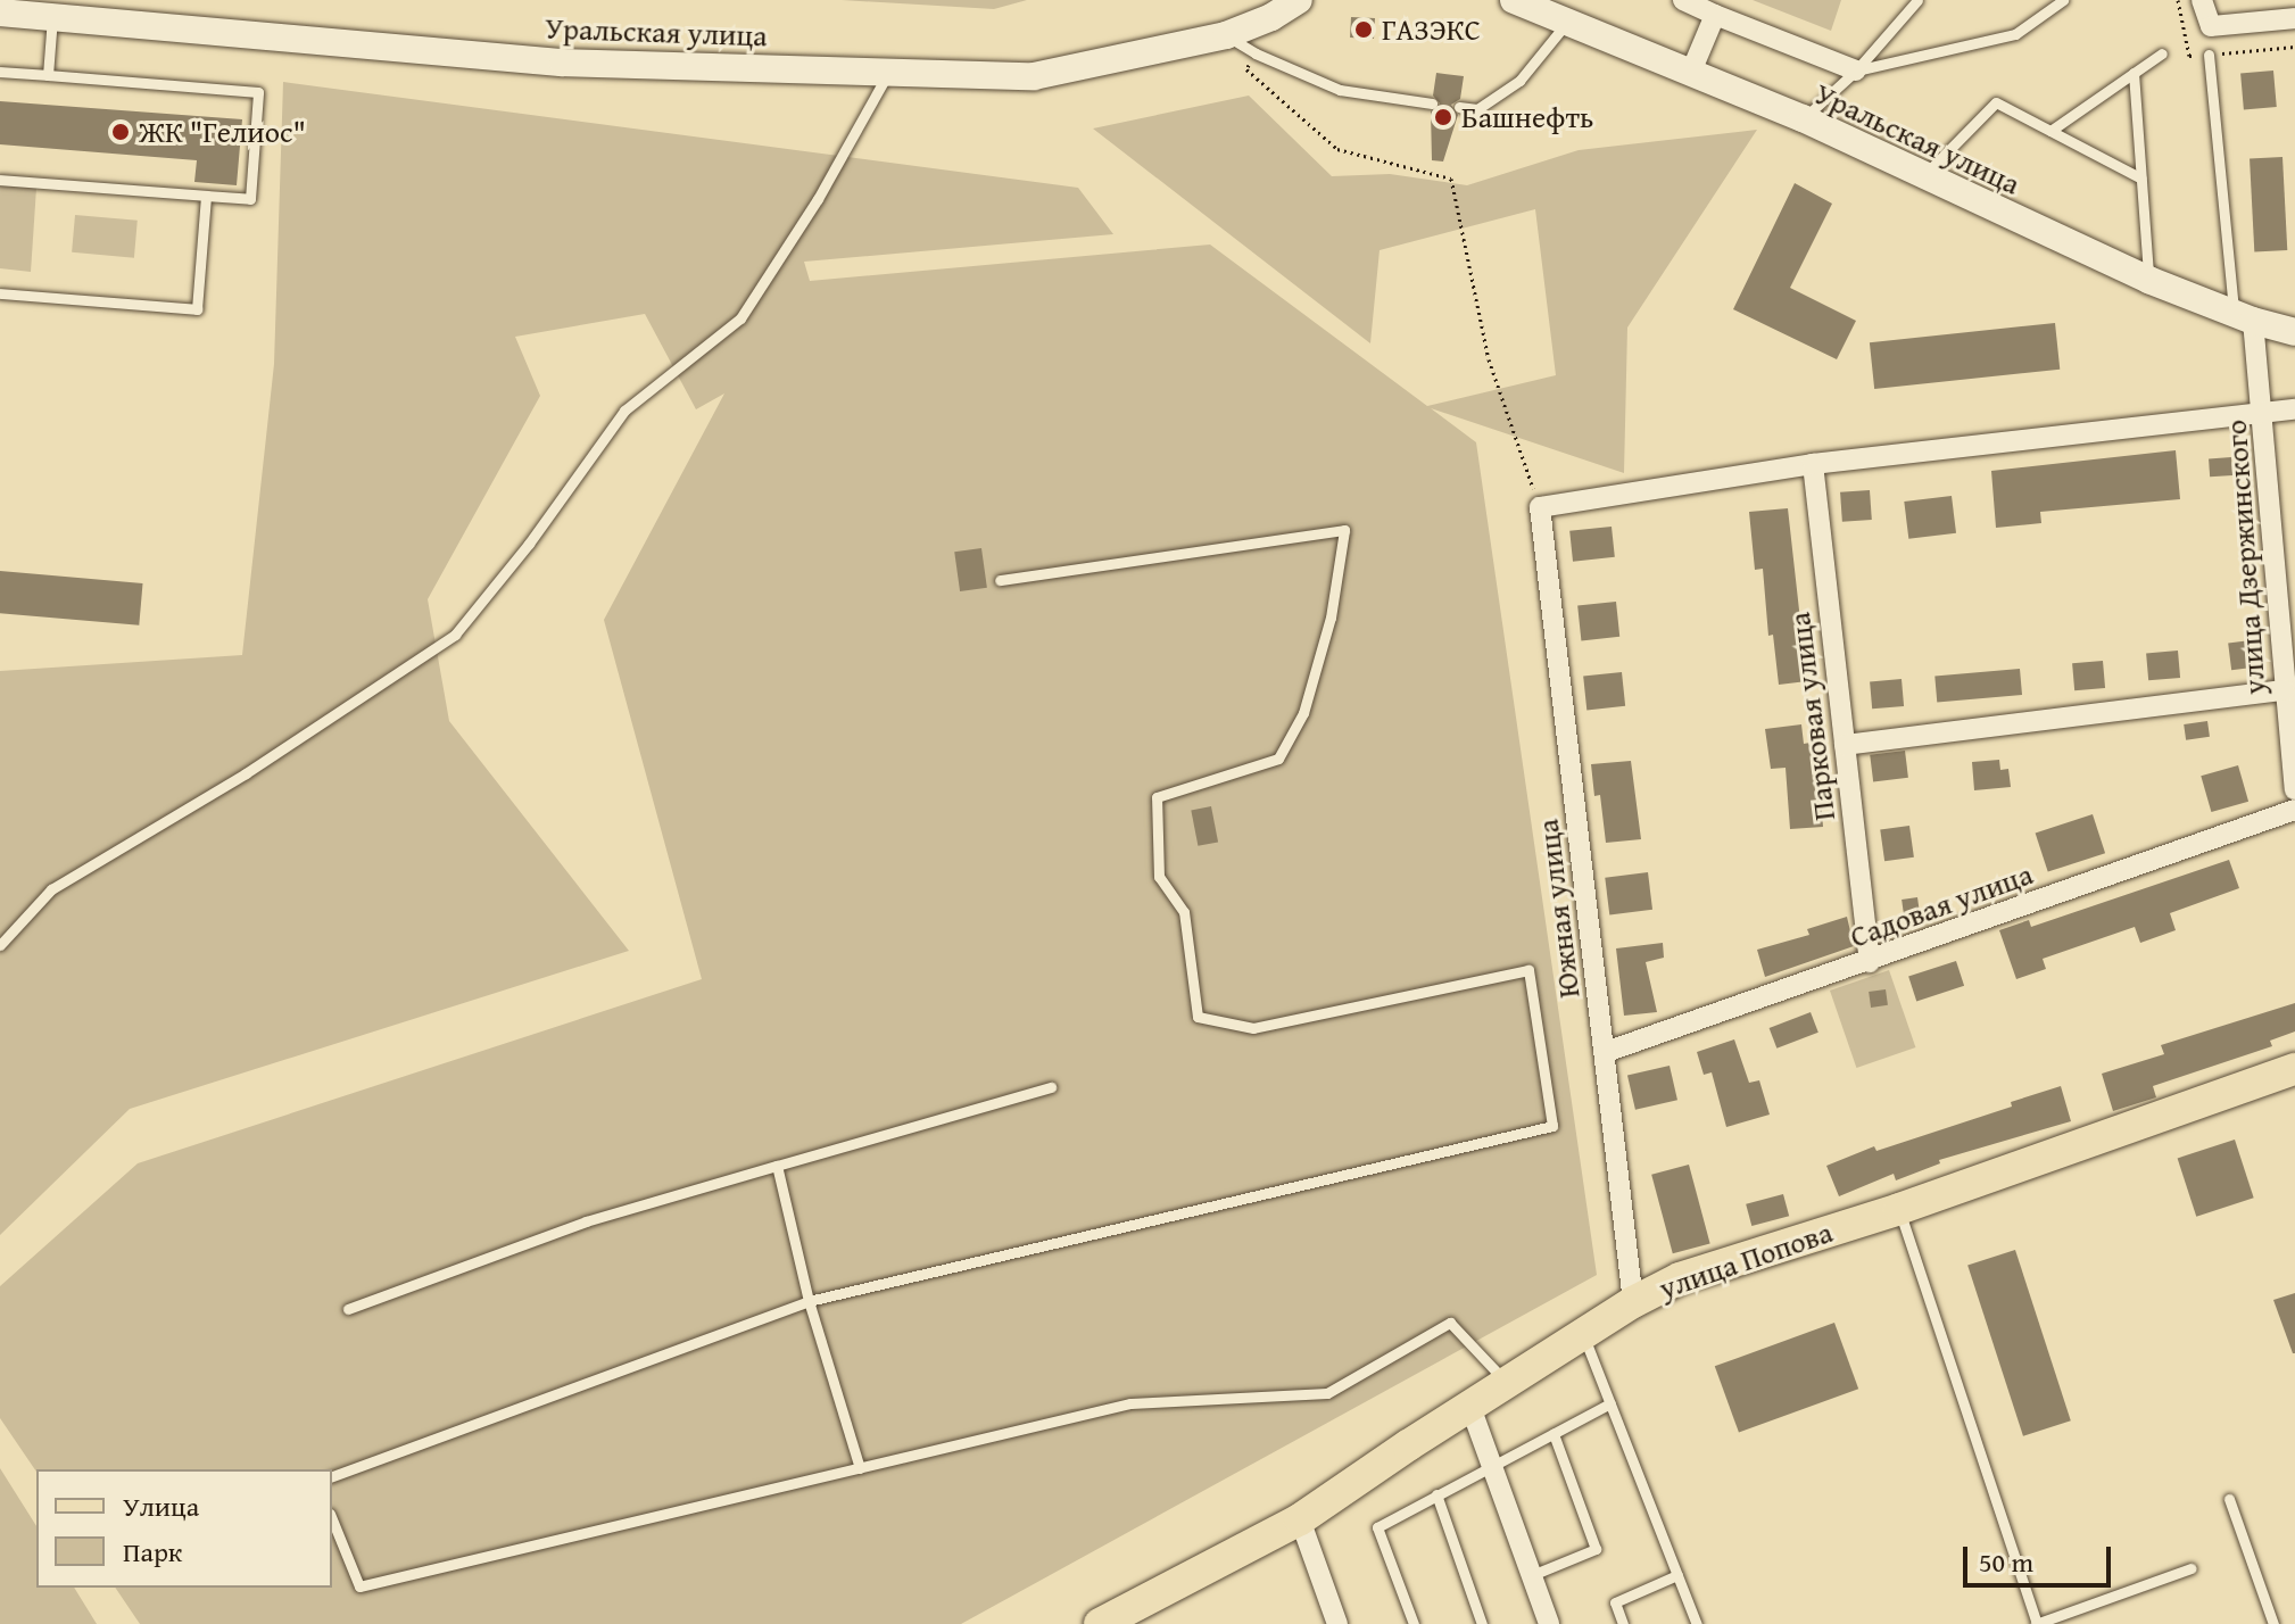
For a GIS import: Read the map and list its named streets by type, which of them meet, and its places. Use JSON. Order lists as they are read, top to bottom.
{
  "streets": {
    "main road": ["улица Попова"],
    "street": [
      "Уральская улица",
      "улица Дзержинского",
      "Парковая улица",
      "Садовая улица",
      "Южная улица"
    ]
  },
  "crossings": [
    ["Уральская улица", "улица Дзержинского"],
    ["Парковая улица", "Садовая улица"],
    ["Садовая улица", "Южная улица"],
    ["Южная улица", "улица Попова"]
  ],
  "places": ["ГАЗЭКС", "Башнефть", "ЖК \"Гелиос\""],
  "legend": ["Улица", "Парк"],
  "scale_bar": "50 m"
}
